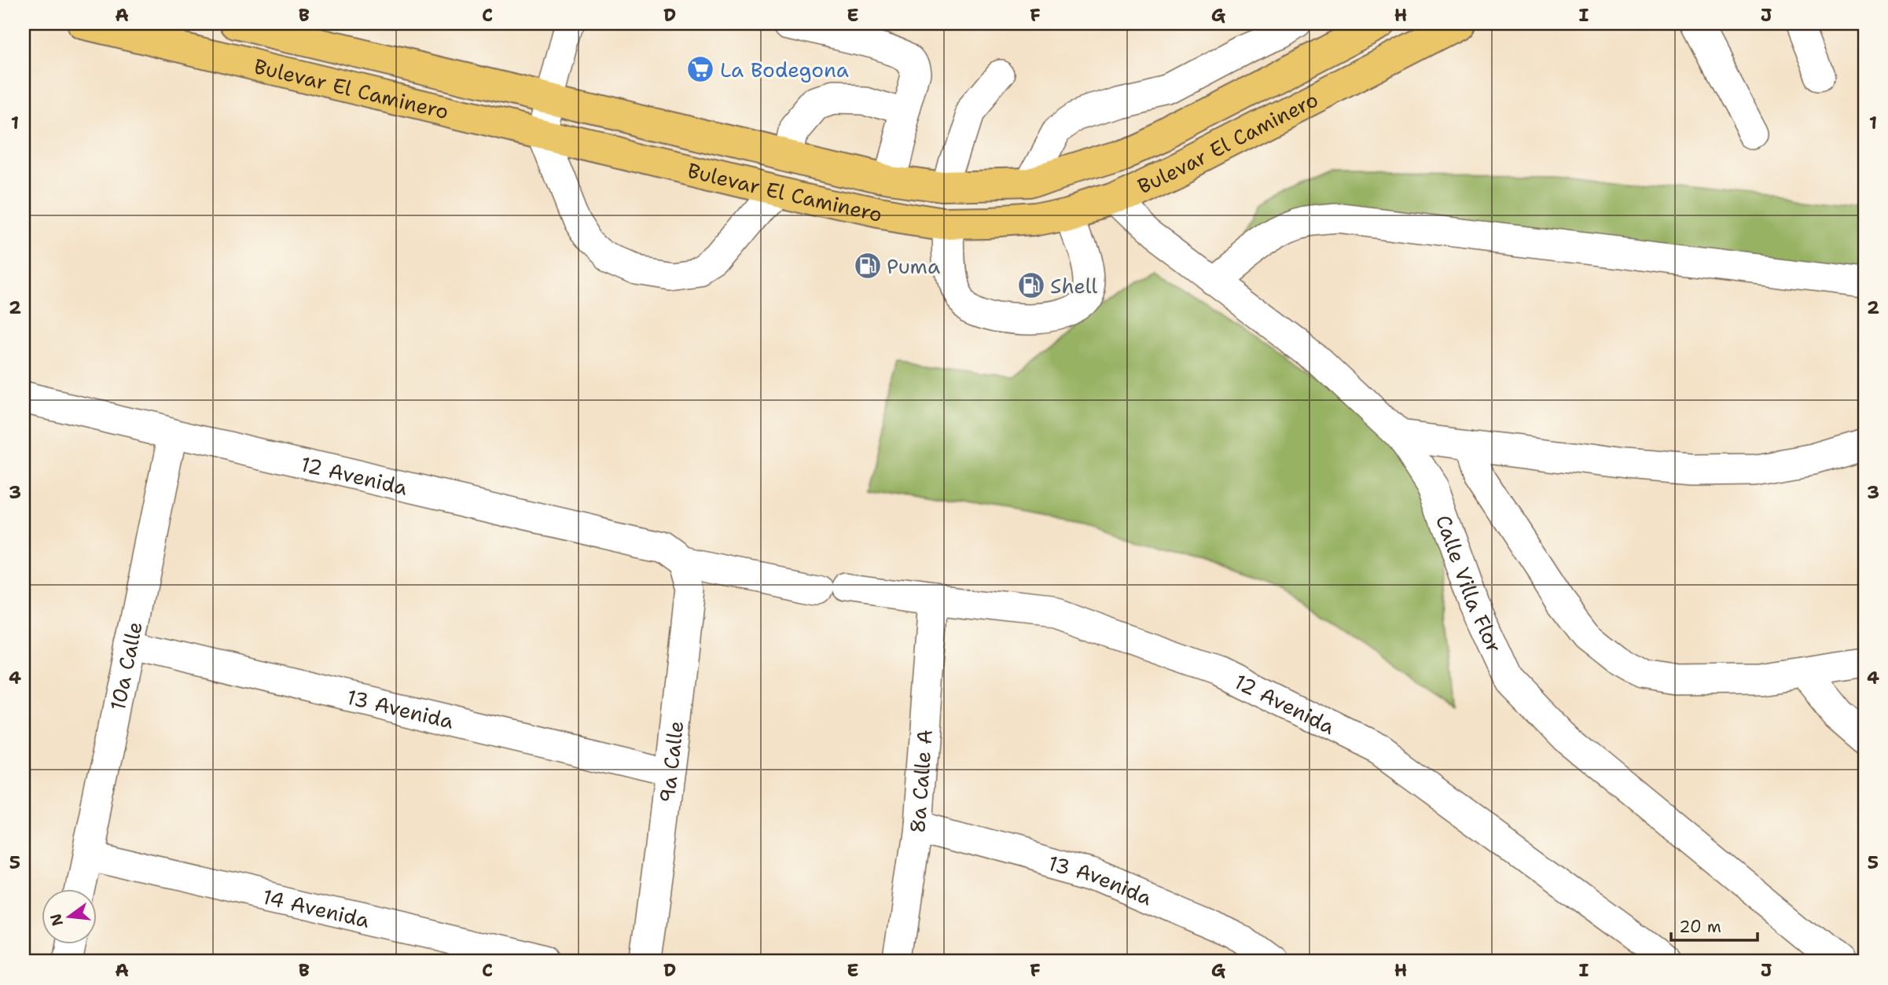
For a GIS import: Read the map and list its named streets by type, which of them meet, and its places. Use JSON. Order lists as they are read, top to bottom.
{
  "streets": {
    "main road": ["Bulevar El Caminero"],
    "street": [
      "12 Avenida",
      "Calle Villa Flor",
      "10a Calle",
      "13 Avenida",
      "9a Calle",
      "8a Calle A",
      "14 Avenida"
    ]
  },
  "crossings": [
    ["Bulevar El Caminero", "Calle Villa Flor"],
    ["12 Avenida", "10a Calle"],
    ["12 Avenida", "9a Calle"],
    ["12 Avenida", "8a Calle A"],
    ["10a Calle", "13 Avenida"],
    ["10a Calle", "14 Avenida"],
    ["13 Avenida", "9a Calle"],
    ["13 Avenida", "8a Calle A"]
  ],
  "places": {
    "supermarket": ["La Bodegona"],
    "fuel station": ["Puma", "Shell"]
  },
  "scale_bar": "20 m",
  "north": "left",
  "grid": {
    "columns": [
      "A",
      "B",
      "C",
      "D",
      "E",
      "F",
      "G",
      "H",
      "I",
      "J"
    ],
    "rows": [
      "1",
      "2",
      "3",
      "4",
      "5"
    ]
  }
}
